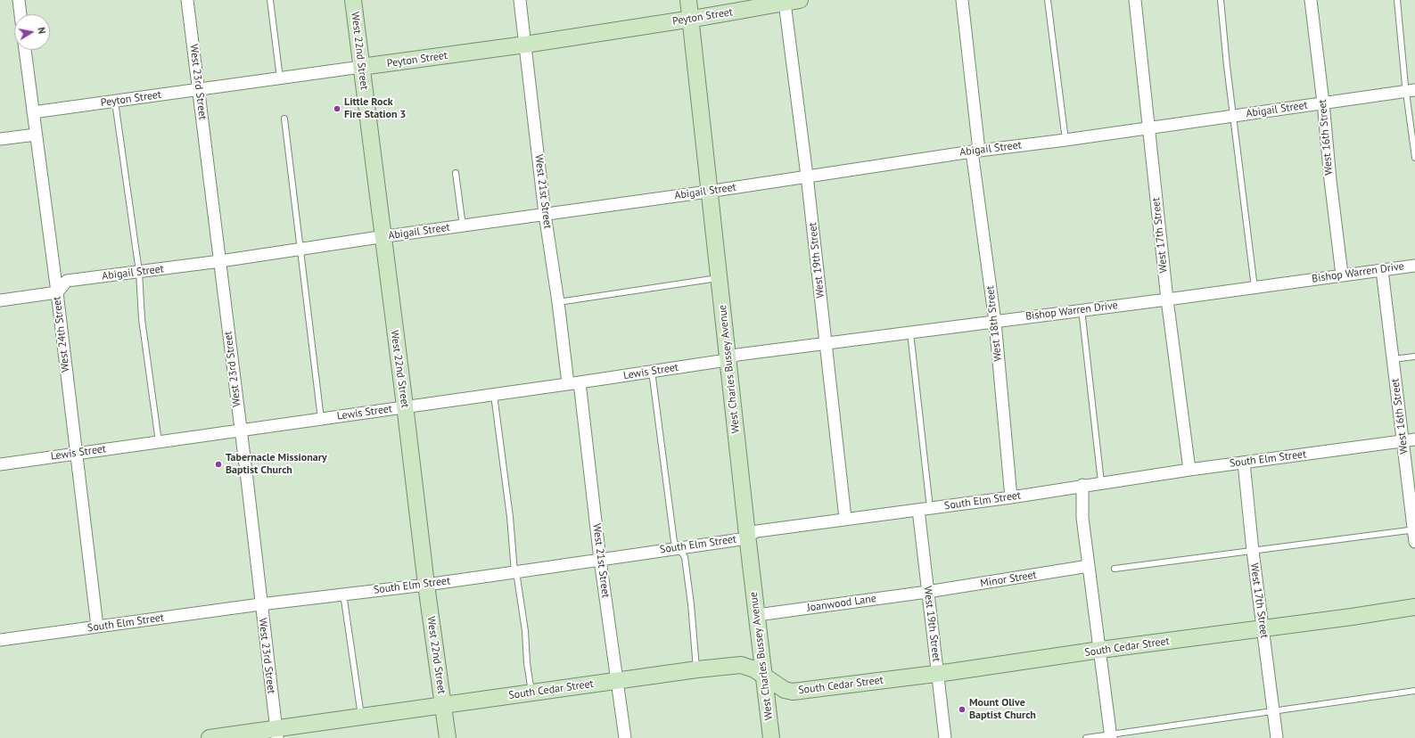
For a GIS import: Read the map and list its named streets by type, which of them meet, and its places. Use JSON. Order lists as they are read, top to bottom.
{
  "streets": {
    "street": [
      "Peyton Street",
      "West 22nd Street",
      "West 23rd Street",
      "Abigail Street",
      "West 16th Street",
      "West 21st Street",
      "West 17th Street",
      "West 19th Street",
      "Bishop Warren Drive",
      "West 18th Street",
      "West 24th Street",
      "West Charles Bussey Avenue",
      "Lewis Street",
      "South Elm Street",
      "Minor Street",
      "Joanwood Lane",
      "South Cedar Street"
    ]
  },
  "crossings": [
    ["Peyton Street", "West 22nd Street"],
    ["Peyton Street", "West 23rd Street"],
    ["Peyton Street", "West 21st Street"],
    ["Peyton Street", "West 19th Street"],
    ["Peyton Street", "West 24th Street"],
    ["Peyton Street", "West Charles Bussey Avenue"],
    ["West 22nd Street", "Abigail Street"],
    ["West 22nd Street", "Lewis Street"],
    ["West 22nd Street", "South Elm Street"],
    ["West 22nd Street", "South Cedar Street"],
    ["West 23rd Street", "Abigail Street"],
    ["West 23rd Street", "Lewis Street"],
    ["West 23rd Street", "South Elm Street"],
    ["West 23rd Street", "South Cedar Street"],
    ["Abigail Street", "West 16th Street"],
    ["Abigail Street", "West 21st Street"],
    ["Abigail Street", "West 17th Street"],
    ["Abigail Street", "West 19th Street"],
    ["Abigail Street", "West 18th Street"],
    ["Abigail Street", "West 24th Street"],
    ["Abigail Street", "West Charles Bussey Avenue"],
    ["West 16th Street", "Bishop Warren Drive"],
    ["West 16th Street", "South Elm Street"],
    ["West 21st Street", "Lewis Street"],
    ["West 21st Street", "South Elm Street"],
    ["West 21st Street", "South Cedar Street"],
    ["West 17th Street", "Bishop Warren Drive"],
    ["West 17th Street", "South Elm Street"],
    ["West 17th Street", "South Cedar Street"],
    ["West 19th Street", "Bishop Warren Drive"],
    ["West 19th Street", "South Elm Street"],
    ["West 19th Street", "Minor Street"],
    ["West 19th Street", "Joanwood Lane"],
    ["West 19th Street", "South Cedar Street"],
    ["Bishop Warren Drive", "West 18th Street"],
    ["Bishop Warren Drive", "West Charles Bussey Avenue"],
    ["Bishop Warren Drive", "Lewis Street"],
    ["West 18th Street", "South Elm Street"],
    ["West 24th Street", "Lewis Street"],
    ["West 24th Street", "South Elm Street"],
    ["West Charles Bussey Avenue", "Lewis Street"],
    ["West Charles Bussey Avenue", "South Elm Street"],
    ["West Charles Bussey Avenue", "Joanwood Lane"],
    ["West Charles Bussey Avenue", "South Cedar Street"],
    ["Minor Street", "Joanwood Lane"]
  ],
  "places": ["Little Rock Fire Station 3", "Tabernacle Missionary Baptist Church", "Mount Olive Baptist Church"],
  "north": "right"
}
